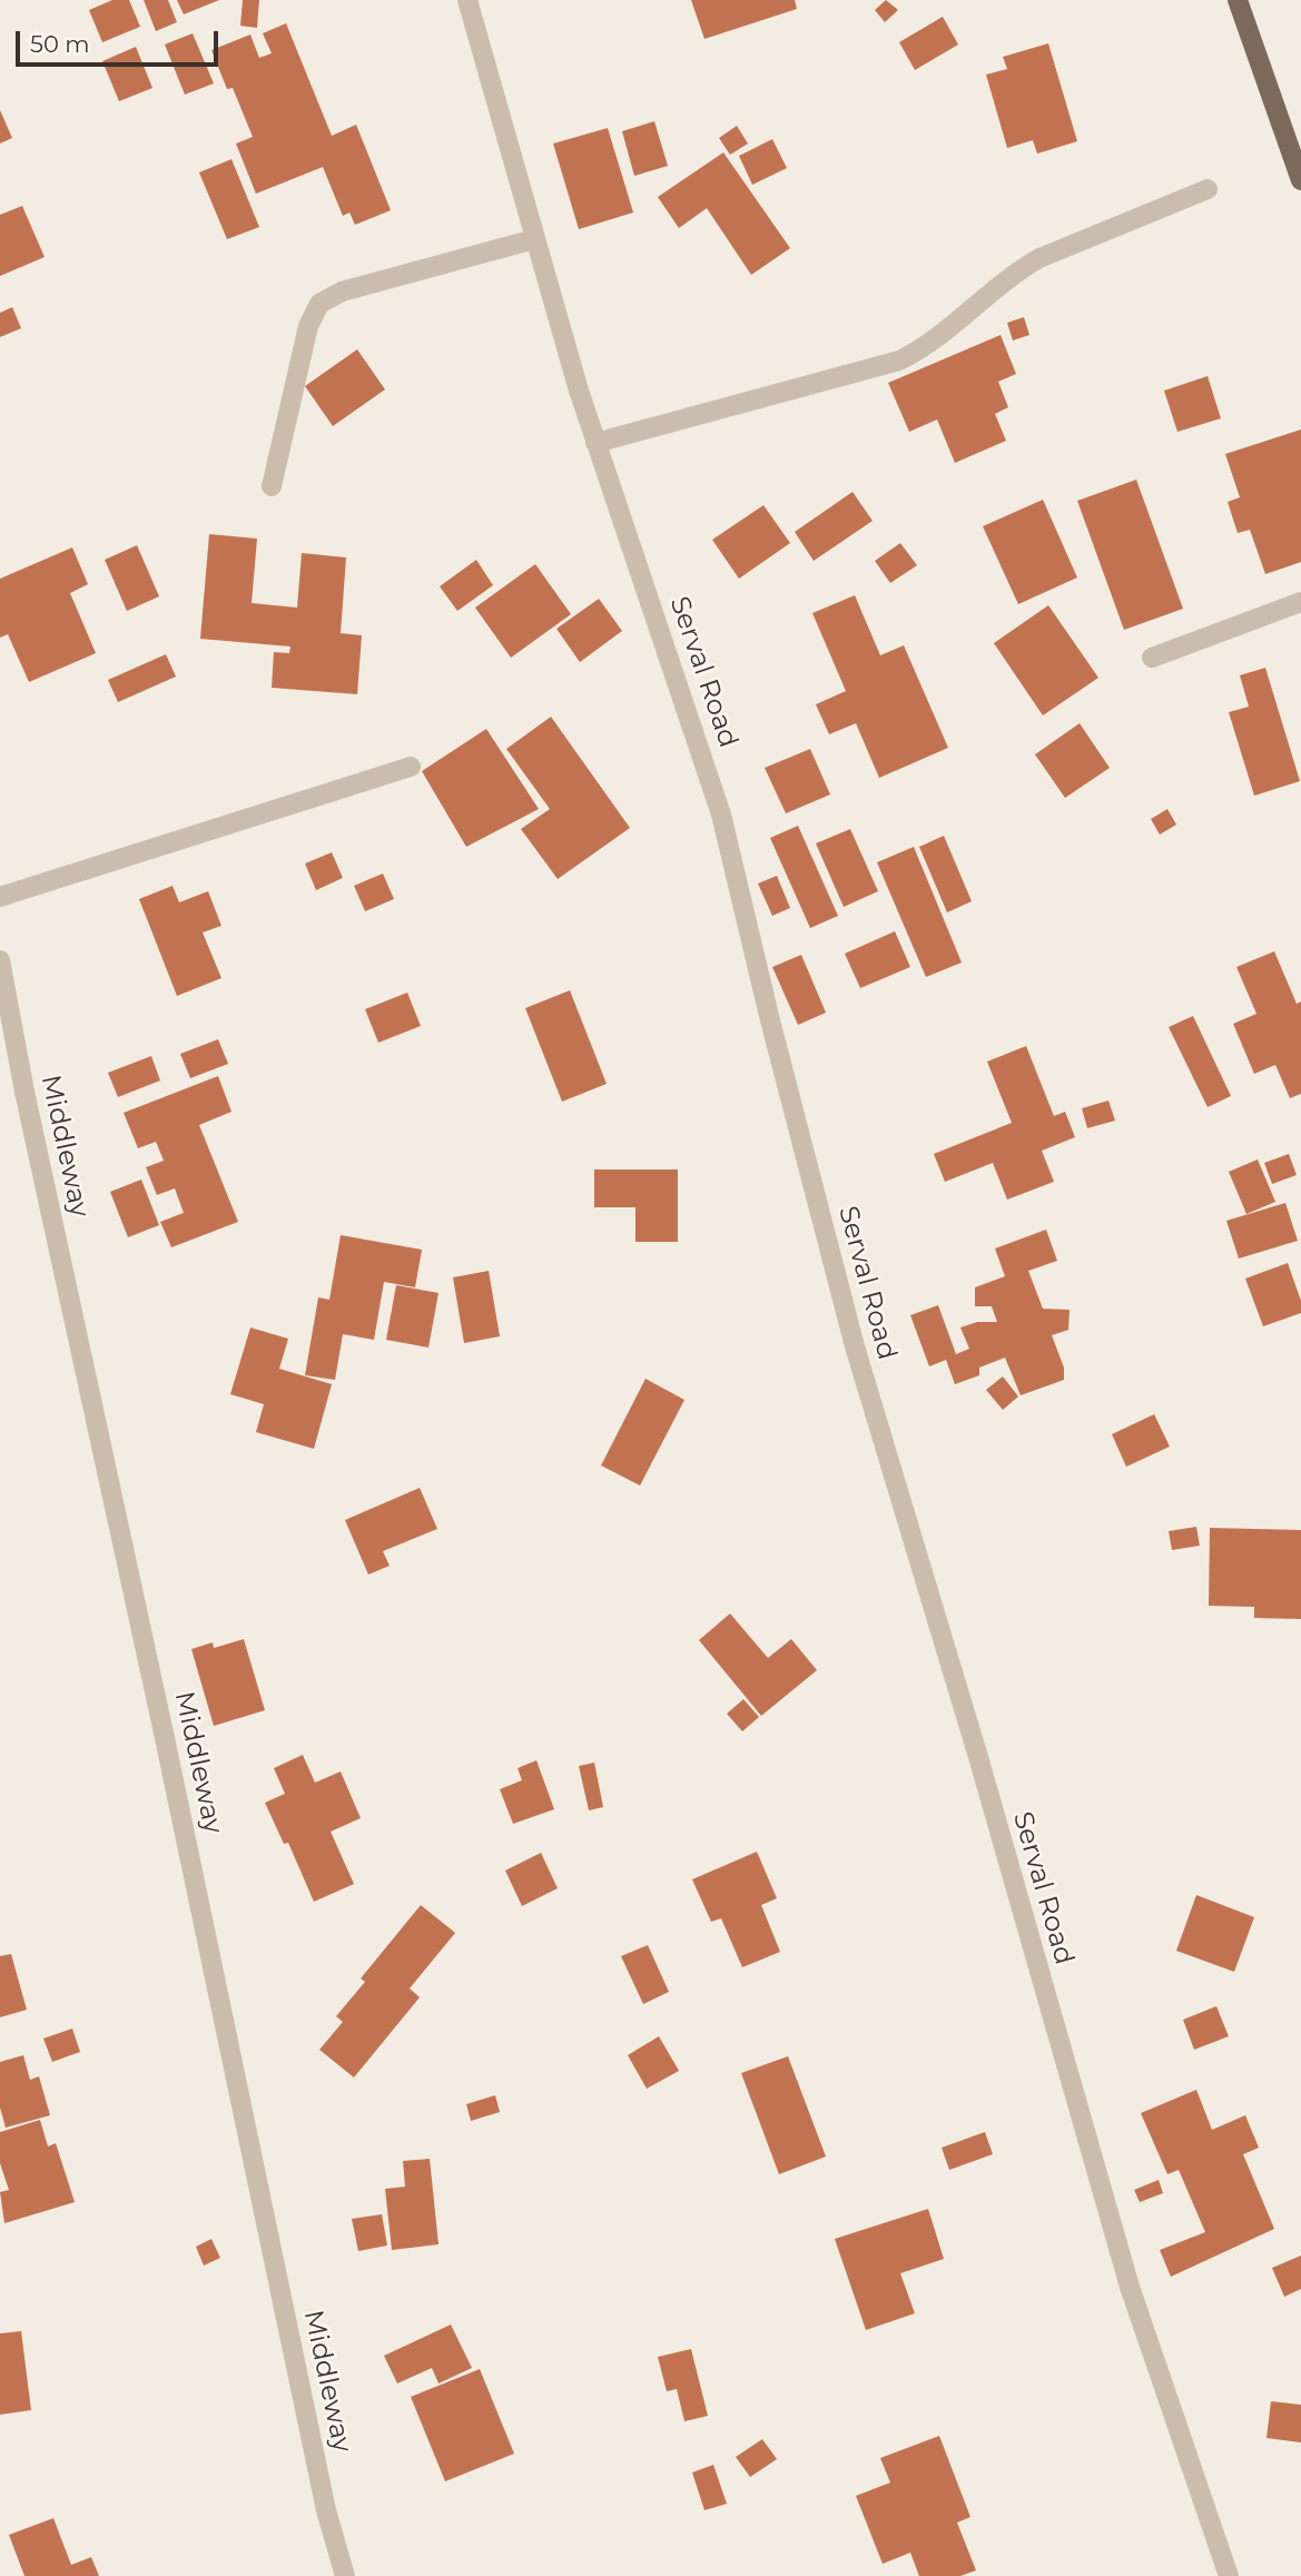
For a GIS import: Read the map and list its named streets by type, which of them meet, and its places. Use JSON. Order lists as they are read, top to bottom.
{
  "streets": {
    "street": ["Serval Road", "Middleway"]
  },
  "scale_bar": "50 m"
}
